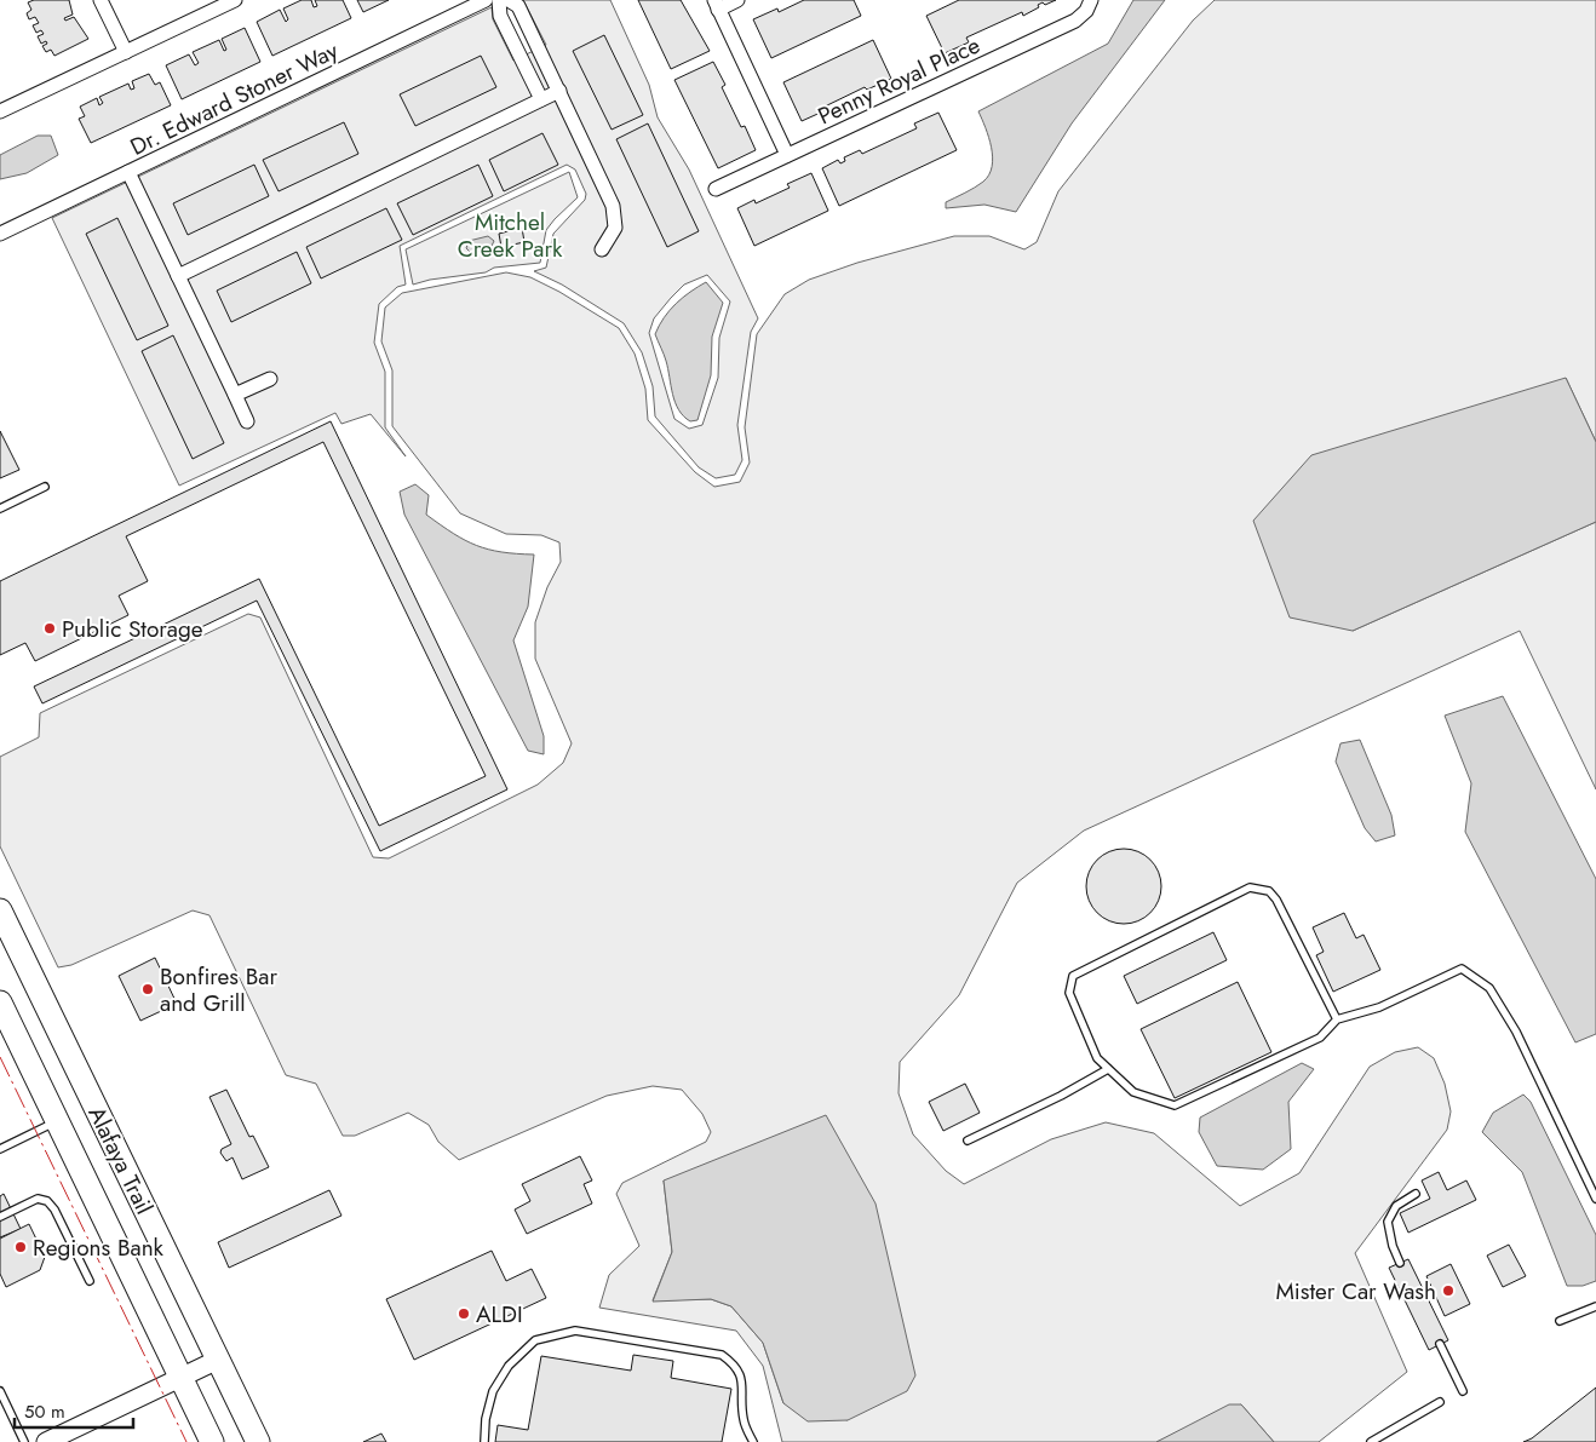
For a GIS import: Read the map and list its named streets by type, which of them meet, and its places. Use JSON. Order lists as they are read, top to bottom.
{
  "streets": {
    "main road": ["Alafaya Trail"],
    "street": ["Penny Royal Place", "Dr. Edward Stoner Way"]
  },
  "parks": ["Mitchel Creek Park"],
  "places": [
    "Public Storage",
    "Bonfires Bar and Grill",
    "Regions Bank",
    "Mister Car Wash",
    "ALDI"
  ],
  "scale_bar": "50 m"
}
